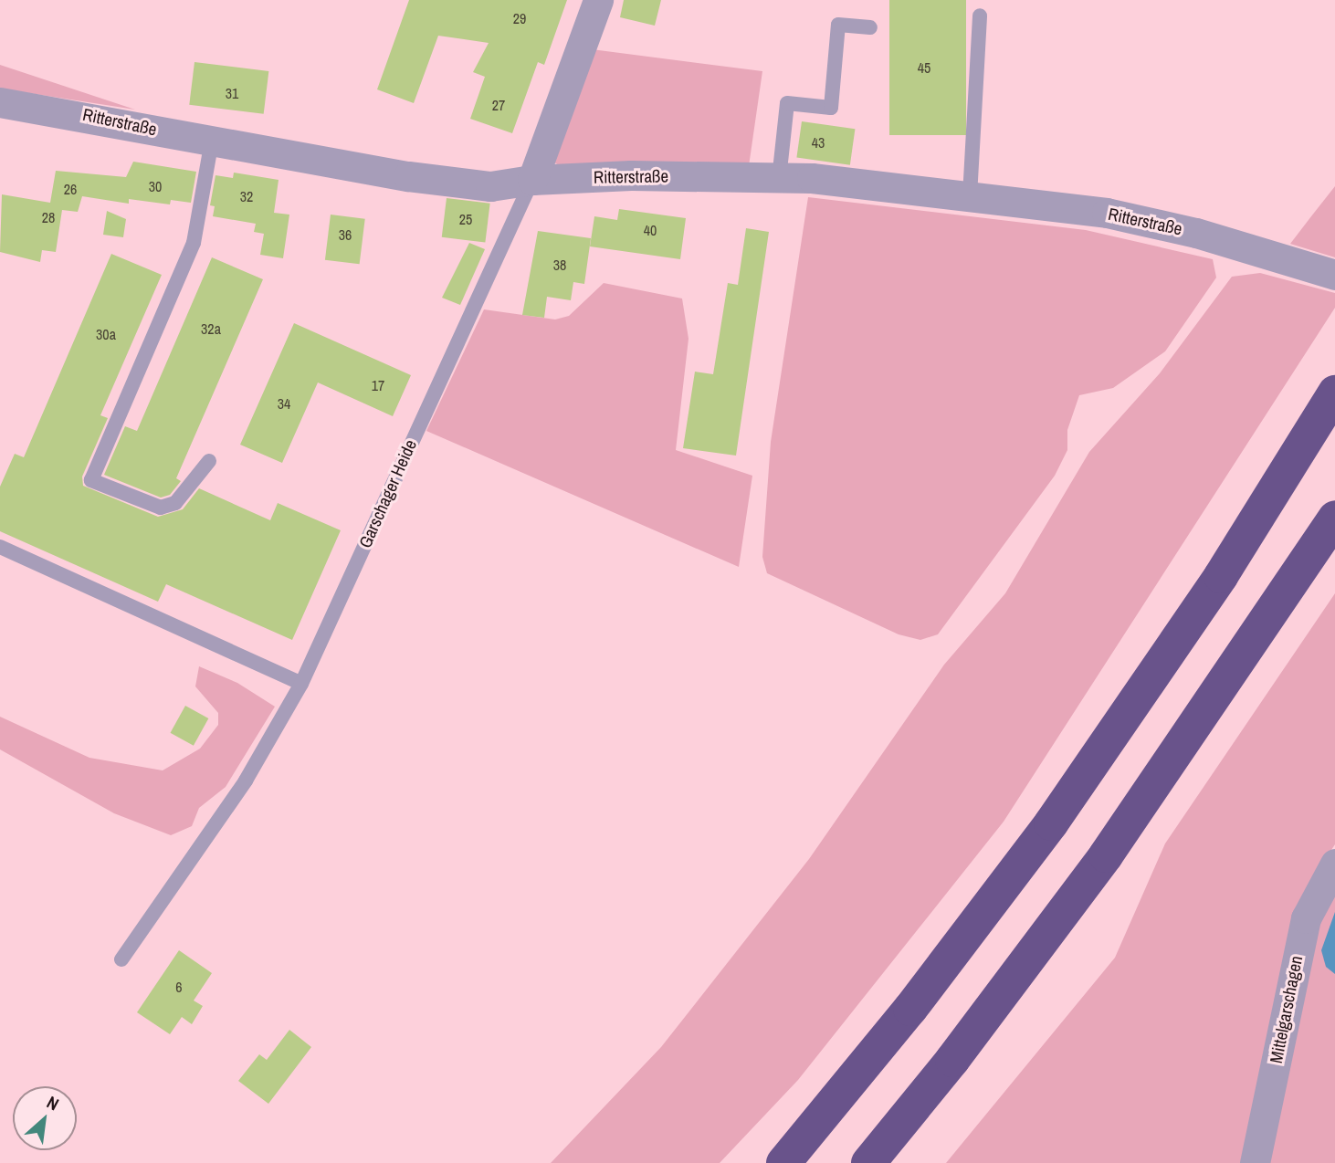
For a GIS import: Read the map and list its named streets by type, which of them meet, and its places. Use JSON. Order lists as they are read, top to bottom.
{
  "streets": {
    "street": ["Ritterstraße", "Garschager Heide", "Mittelgarschagen"]
  },
  "crossings": [
    ["Ritterstraße", "Garschager Heide"]
  ],
  "house_numbers": [
    "29",
    "45",
    "31",
    "27",
    "43",
    "30",
    "26",
    "32",
    "28",
    "25",
    "40",
    "36",
    "38",
    "32a",
    "30a",
    "17",
    "34",
    "6"
  ],
  "north": "top right"
}
